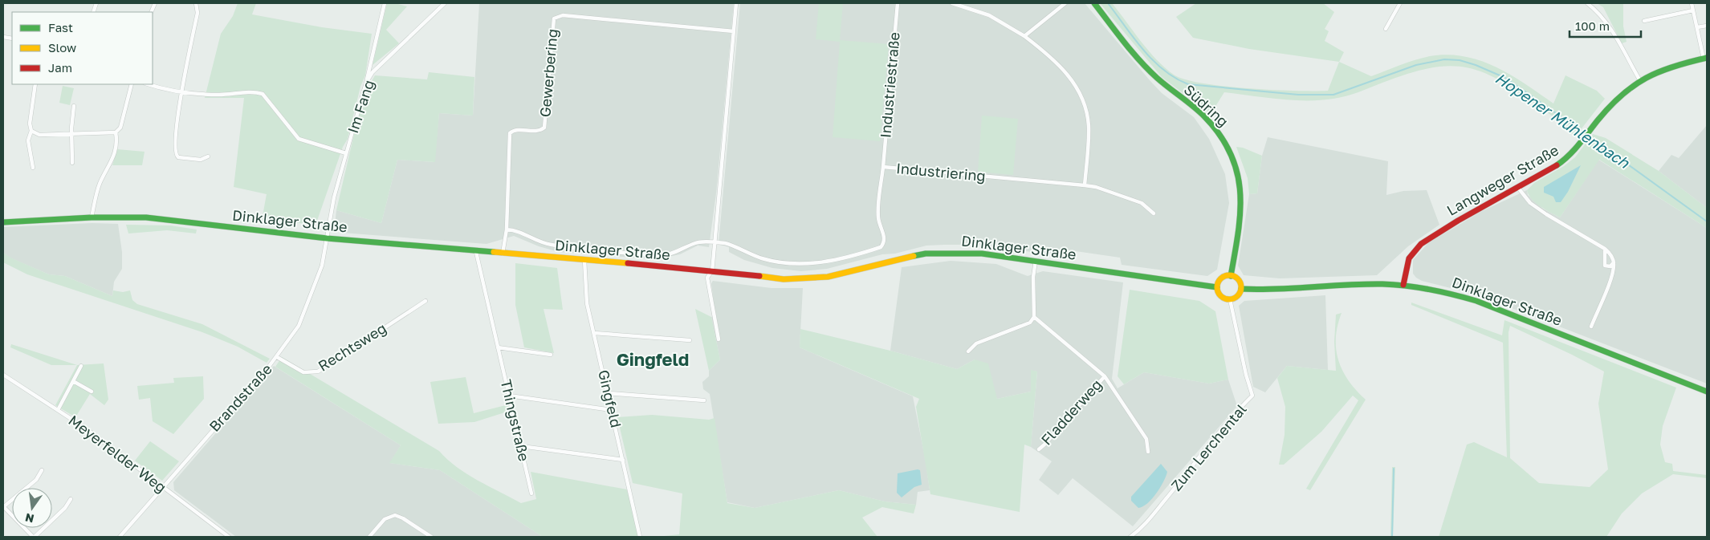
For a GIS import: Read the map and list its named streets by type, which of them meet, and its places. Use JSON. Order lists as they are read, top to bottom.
{
  "streets": {
    "main road": ["Südring", "Langweger Straße", "Dinklager Straße"],
    "street": [
      "Gewerbering",
      "Industriestraße",
      "Im Fang",
      "Industriering",
      "Rechtsweg",
      "Brandstraße",
      "Gingfeld",
      "Fladderweg",
      "Thingstraße",
      "Zum Lerchental",
      "Meyerfelder Weg"
    ]
  },
  "crossings": [
    ["Gewerbering", "Dinklager Straße"],
    ["Industriestraße", "Industriering"],
    ["Südring", "Dinklager Straße"],
    ["Südring", "Zum Lerchental"],
    ["Im Fang", "Dinklager Straße"],
    ["Im Fang", "Brandstraße"],
    ["Langweger Straße", "Dinklager Straße"],
    ["Dinklager Straße", "Brandstraße"],
    ["Dinklager Straße", "Gingfeld"],
    ["Dinklager Straße", "Thingstraße"],
    ["Dinklager Straße", "Zum Lerchental"],
    ["Rechtsweg", "Brandstraße"],
    ["Brandstraße", "Meyerfelder Weg"]
  ],
  "districts": ["Gingfeld"],
  "water": ["Hopener Mühlenbach"],
  "legend": ["Fast", "Slow", "Jam"],
  "scale_bar": "100 m",
  "north": "bottom"
}
